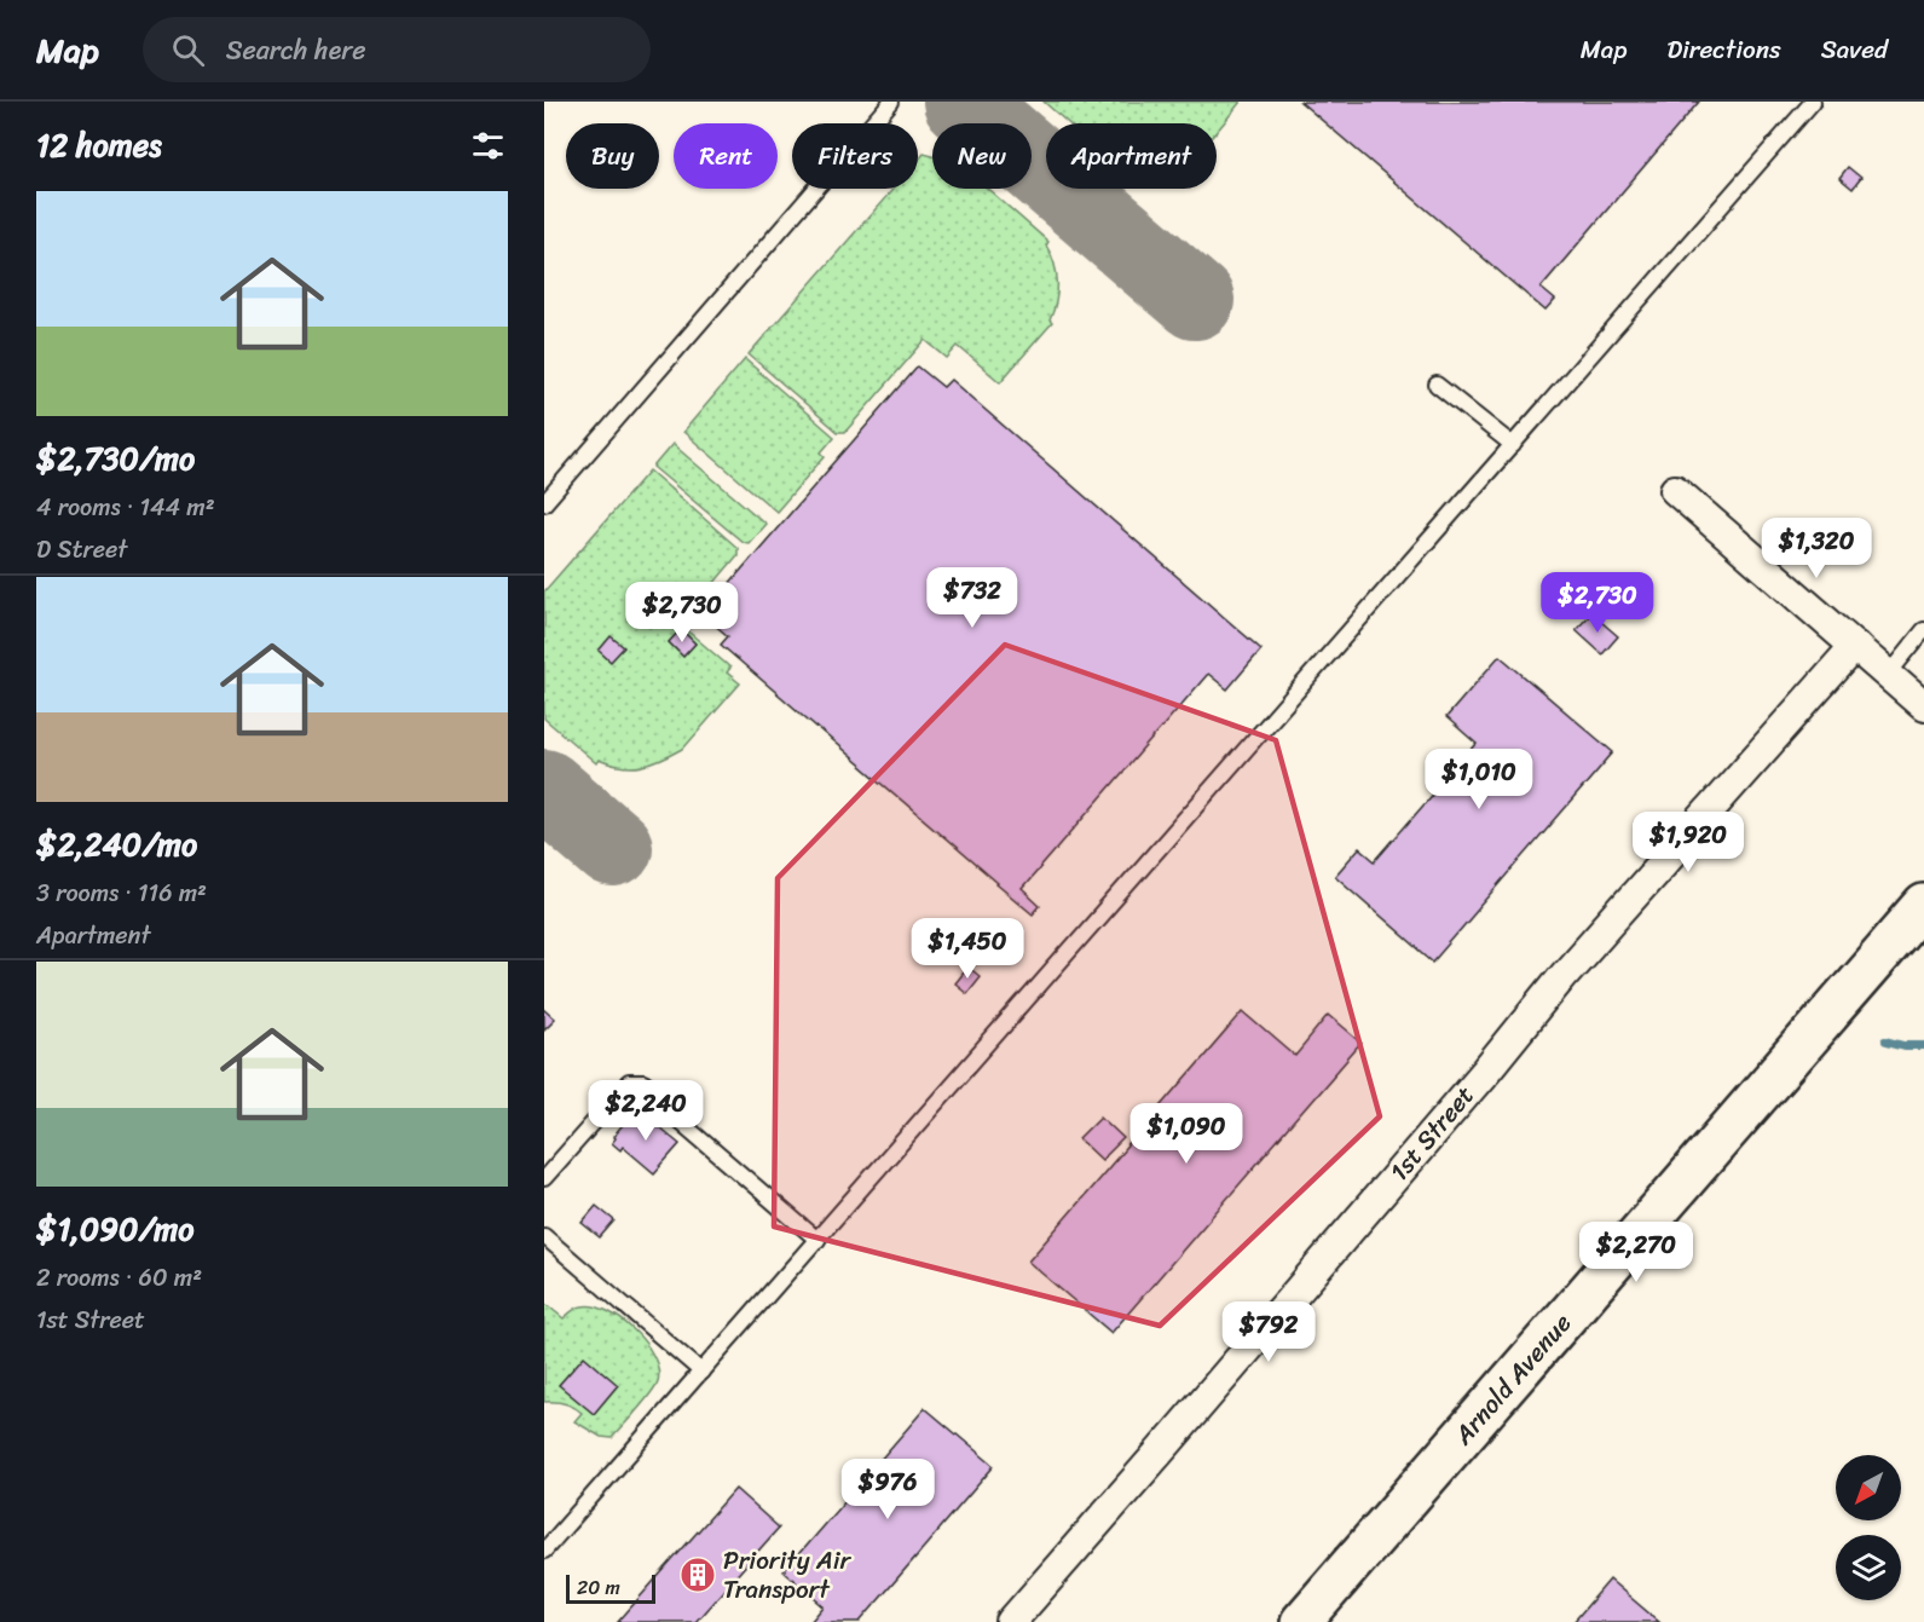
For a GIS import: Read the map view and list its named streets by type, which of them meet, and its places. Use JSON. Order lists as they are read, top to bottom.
{
  "streets": {
    "street": ["1st Street", "Arnold Avenue"]
  },
  "places": {
    "building": ["Priority Air Transport"]
  },
  "scale_bar": "20 m",
  "north": "bottom left",
  "page": {
    "header": "Map",
    "search": "Search here",
    "nav": ["Map", "Directions", "Saved"],
    "heading": "12 homes",
    "chip": [
      "Buy",
      "Rent",
      "Filters",
      "New",
      "Apartment"
    ],
    "list": [
      {
        "name": "$2,730/mo",
        "note": "4 rooms · 144 m² · D Street"
      },
      {
        "name": "$2,240/mo",
        "note": "3 rooms · 116 m² · Apartment"
      },
      {
        "name": "$1,090/mo",
        "note": "2 rooms · 60 m² · 1st Street"
      }
    ],
    "price": [
      "$1,320",
      "$732",
      "$2,730",
      "$2,730",
      "$1,010",
      "$1,920",
      "$1,450",
      "$2,240",
      "$1,090",
      "$2,270",
      "$792",
      "$976"
    ],
    "scale": "20 m"
  }
}
